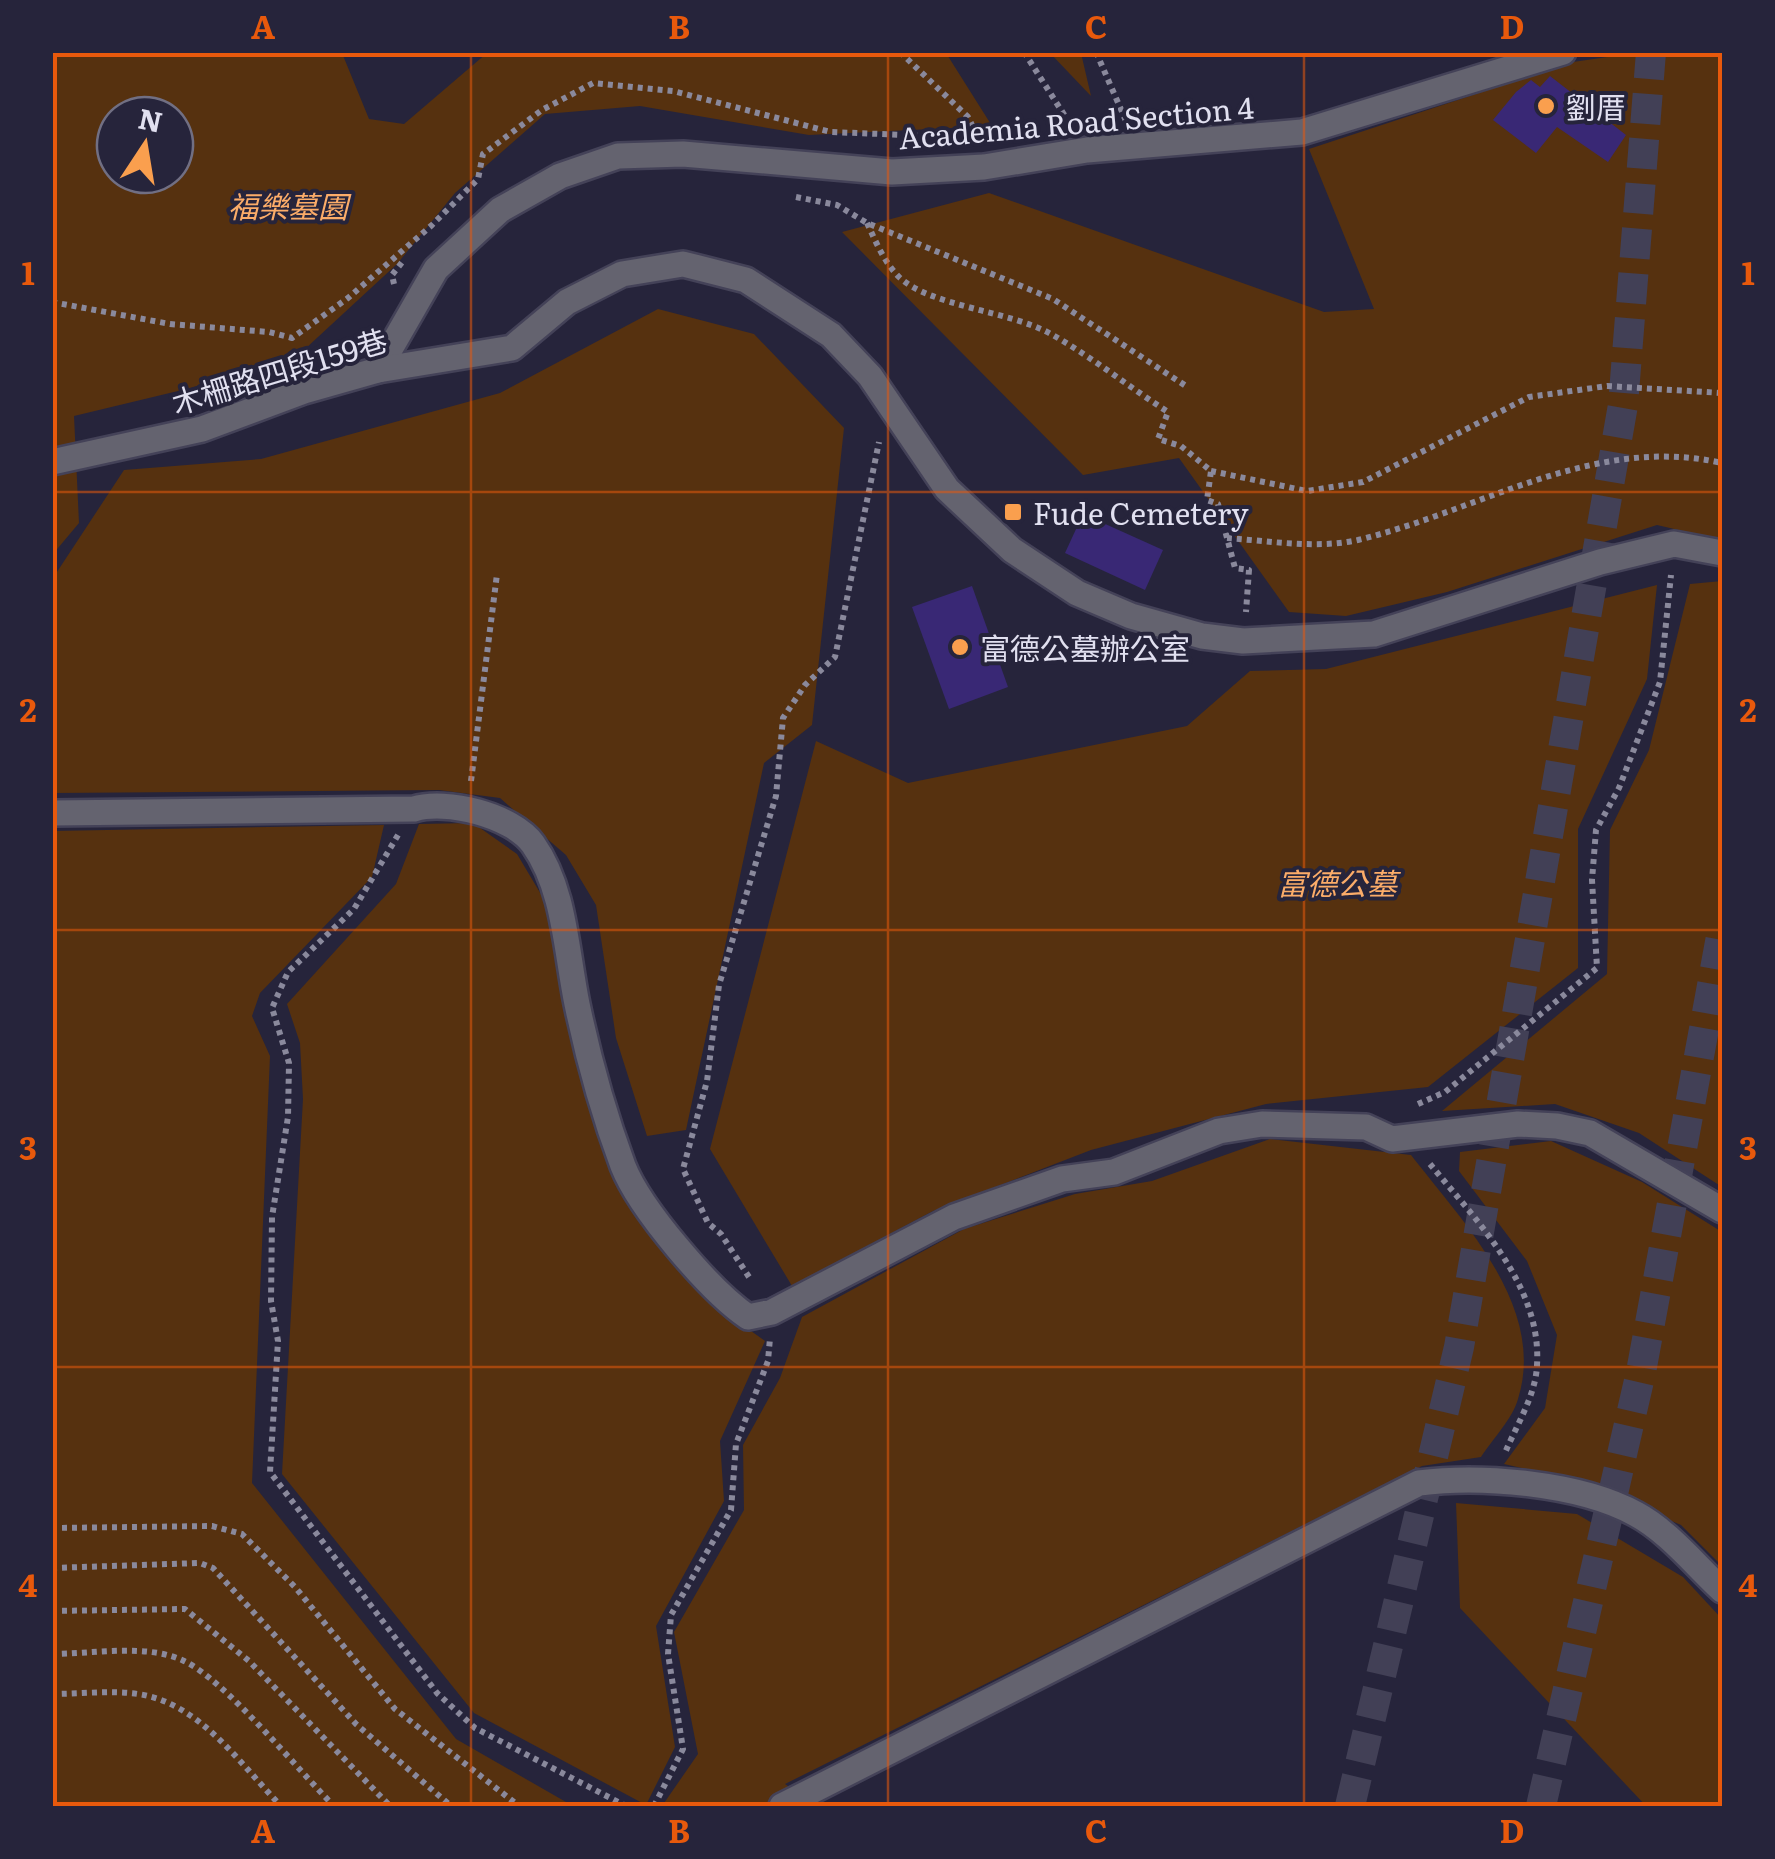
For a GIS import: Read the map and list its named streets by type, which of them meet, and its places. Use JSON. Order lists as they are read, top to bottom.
{
  "streets": {
    "street": ["Academia Road Section 4", "木柵路四段159巷"]
  },
  "crossings": [
    ["Academia Road Section 4", "木柵路四段159巷"]
  ],
  "parks": ["福樂墓園", "富德公墓"],
  "places": {
    "other": ["劉厝", "富德公墓辦公室"],
    "transit": ["Fude Cemetery"]
  },
  "north": "top",
  "grid": {
    "columns": [
      "A",
      "B",
      "C",
      "D"
    ],
    "rows": [
      "1",
      "2",
      "3",
      "4"
    ]
  }
}
